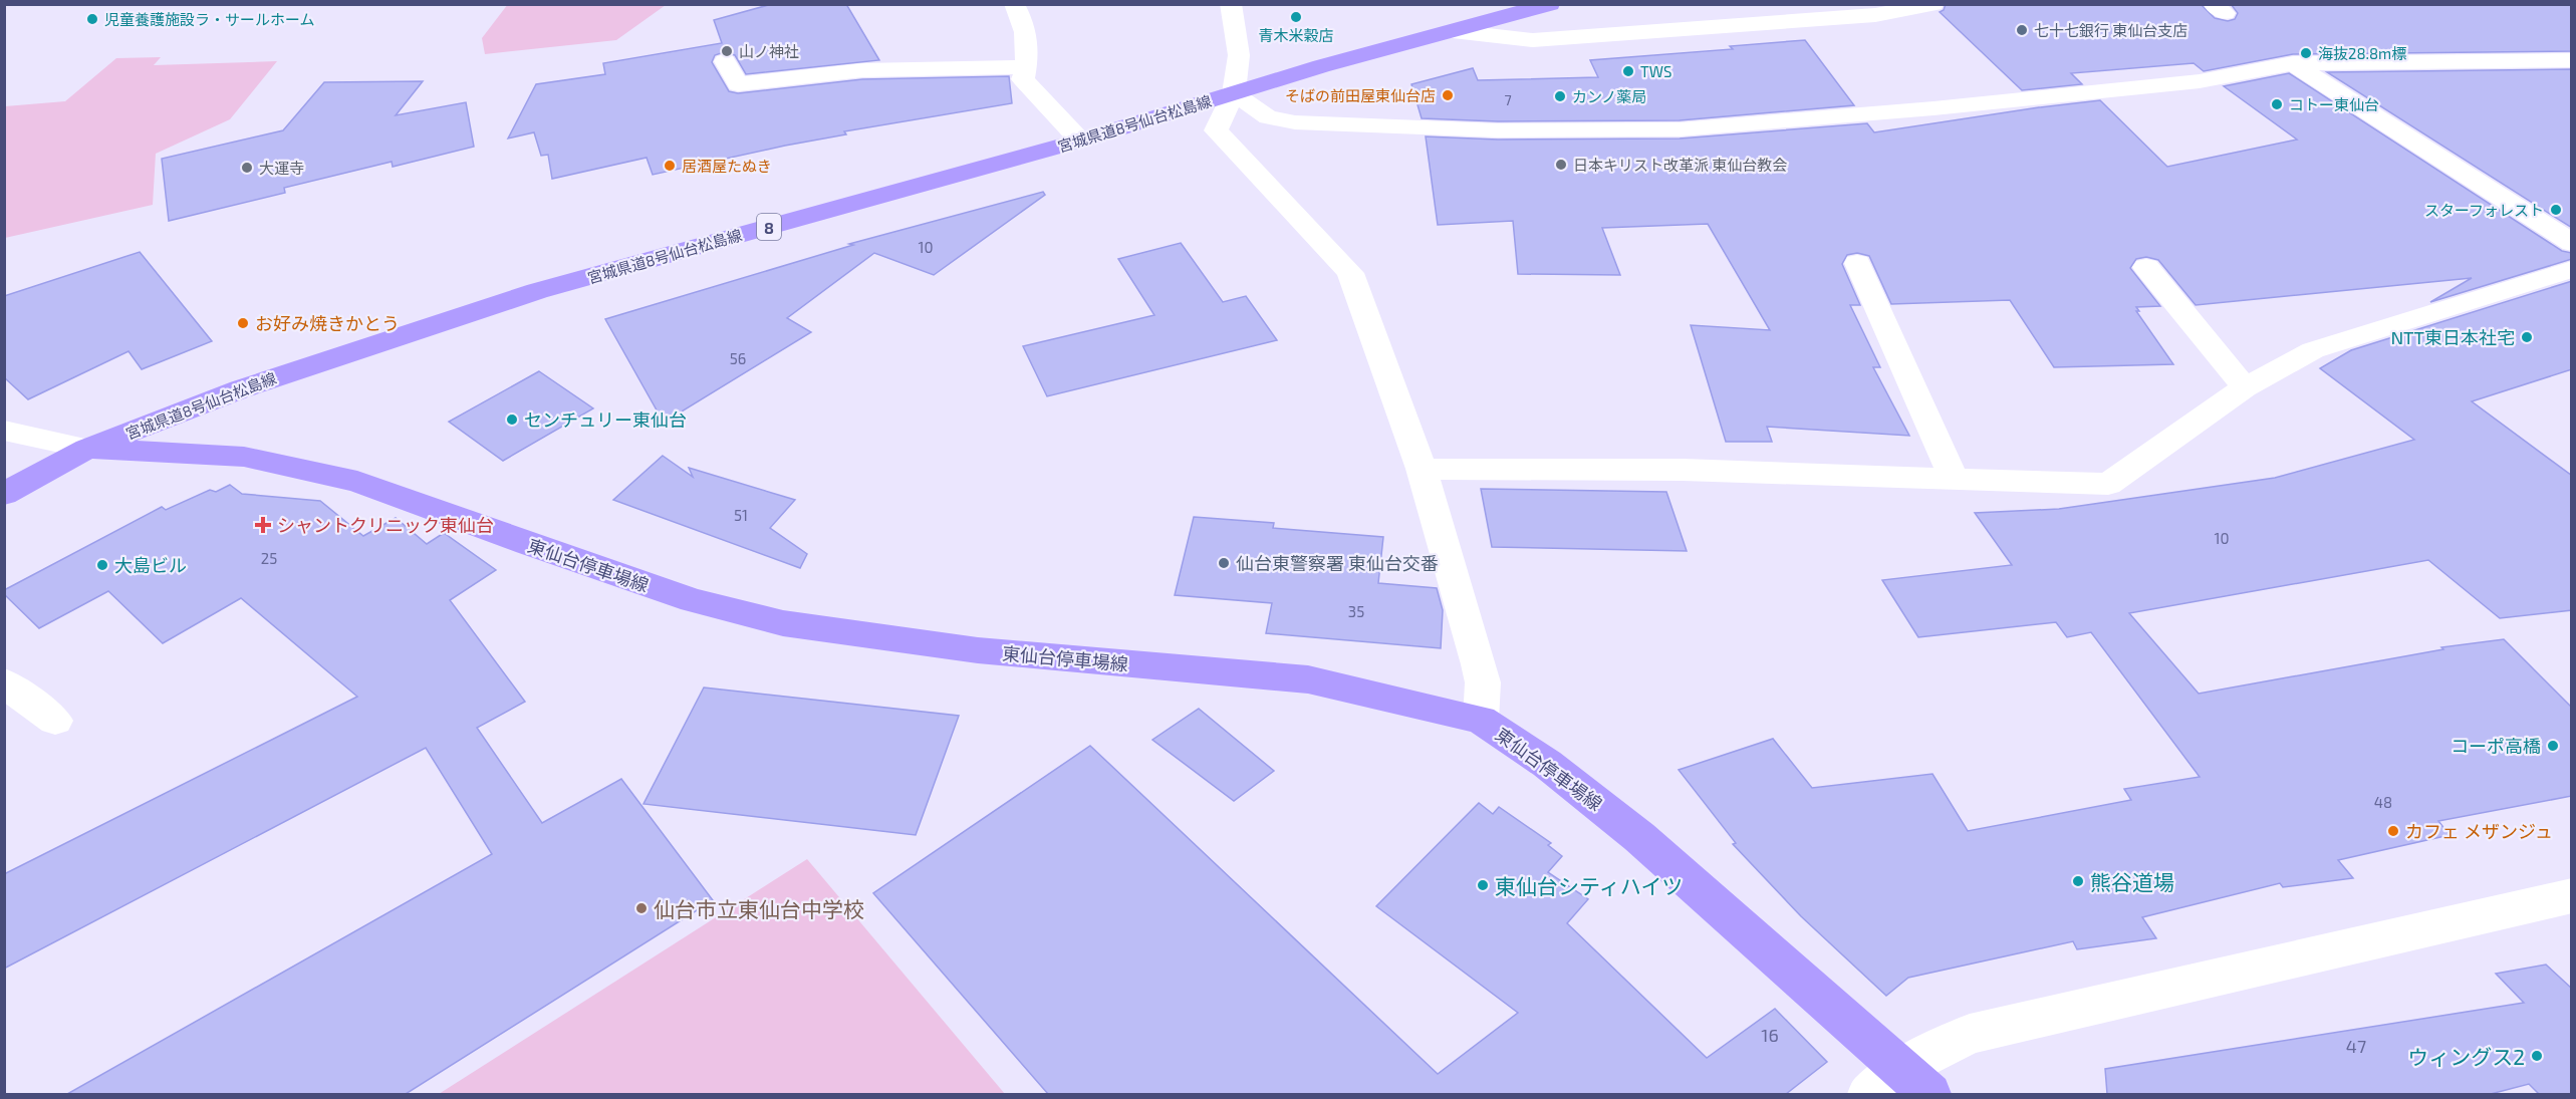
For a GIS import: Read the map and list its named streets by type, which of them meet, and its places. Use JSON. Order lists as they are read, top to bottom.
{
  "streets": {
    "main road": ["宮城県道8号仙台松島線", "8", "東仙台停車場線"]
  },
  "crossings": [
    ["宮城県道8号仙台松島線", "東仙台停車場線"]
  ],
  "places": {
    "other": [
      "青木米穀店",
      "児童養護施設ラ・サールホーム",
      "七十七銀行 東仙台支店",
      "山ノ神社",
      "海抜28.8m標",
      "TWS",
      "そばの前田屋東仙台店",
      "カンノ薬局",
      "コトー東仙台",
      "日本キリスト改革派 東仙台教会",
      "居酒屋たぬき",
      "大運寺",
      "スターフォレスト",
      "お好み焼きかとう",
      "NTT東日本社宅",
      "センチュリー東仙台",
      "仙台東警察署 東仙台交番",
      "大島ビル",
      "コーポ高橋",
      "カフェ メザンジュ",
      "熊谷道場",
      "東仙台シティハイツ",
      "仙台市立東仙台中学校",
      "ウィングス2"
    ],
    "health": ["シャントクリニック東仙台"]
  },
  "house_numbers": [
    "7",
    "10",
    "56",
    "51",
    "10",
    "25",
    "35",
    "48",
    "16",
    "47"
  ]
}
